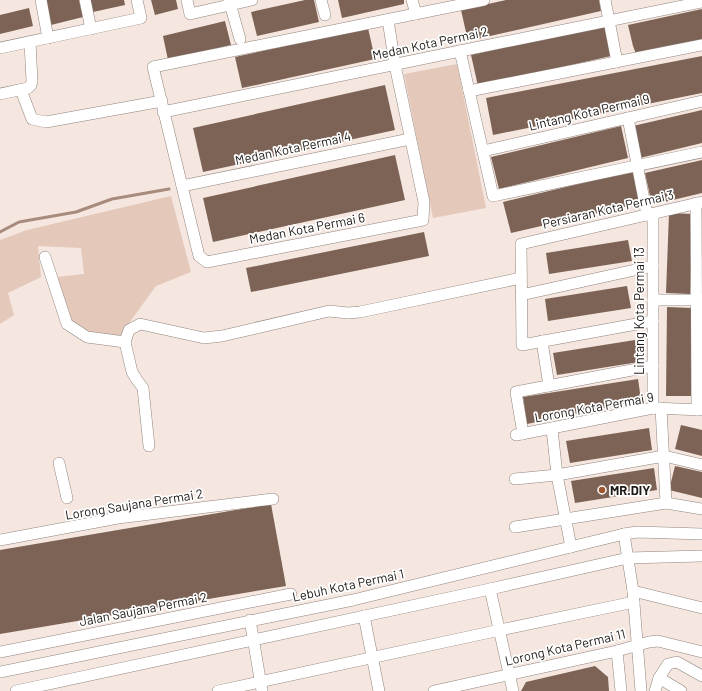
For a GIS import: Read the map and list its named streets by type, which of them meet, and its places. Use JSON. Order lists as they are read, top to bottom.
{
  "streets": {
    "street": [
      "Medan Kota Permai 2",
      "Lintang Kota Permai 9",
      "Medan Kota Permai 4",
      "Persiaran Kota Permai 3",
      "Medan Kota Permai 6",
      "Lintang Kota Permai 13",
      "Lorong Kota Permai 9",
      "Lorong Saujana Permai 2",
      "Lebuh Kota Permai 1",
      "Jalan Saujana Permai 2",
      "Lorong Kota Permai 11"
    ]
  },
  "crossings": [
    ["Lintang Kota Permai 9", "Lintang Kota Permai 13"],
    ["Medan Kota Permai 4", "Medan Kota Permai 6"],
    ["Persiaran Kota Permai 3", "Lintang Kota Permai 13"],
    ["Lintang Kota Permai 13", "Lorong Kota Permai 9"]
  ],
  "places": ["MR.DIY"]
}
